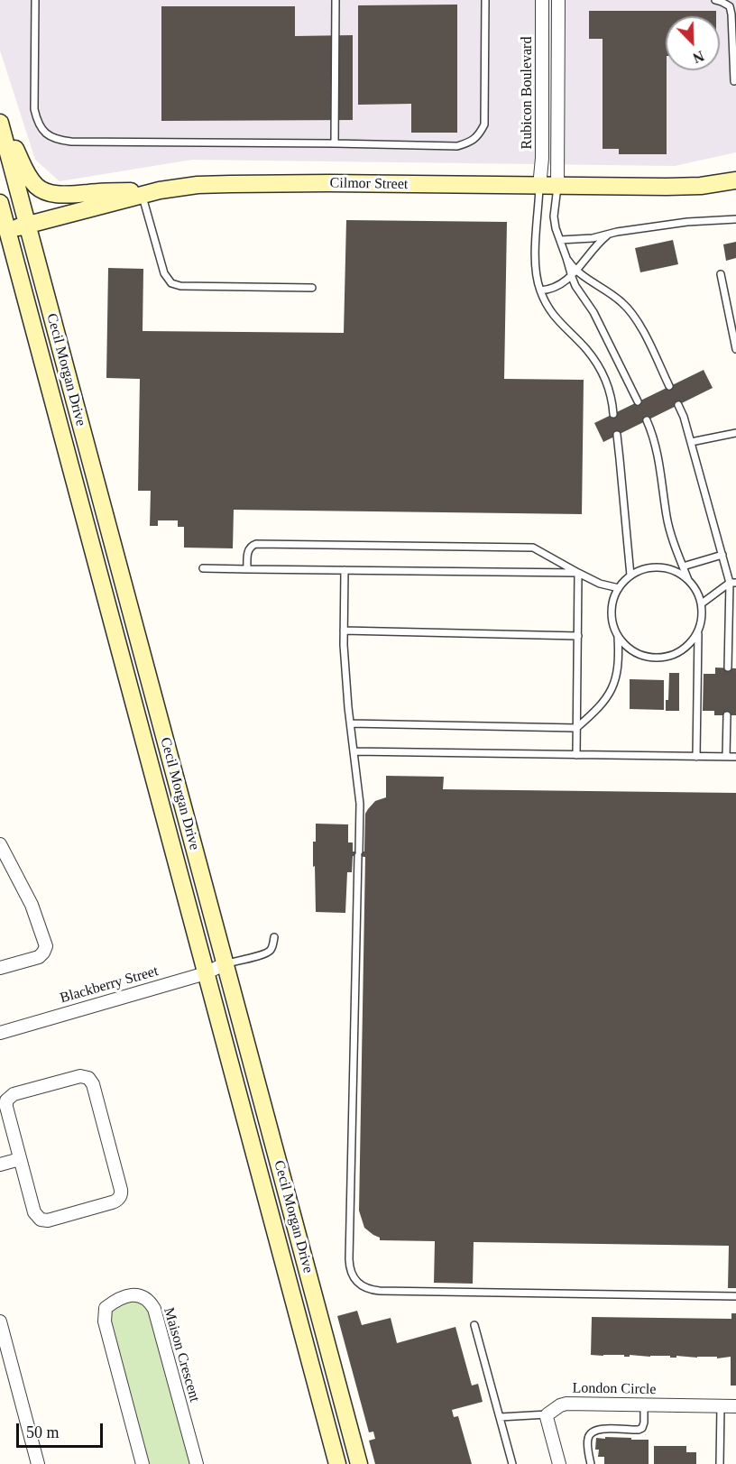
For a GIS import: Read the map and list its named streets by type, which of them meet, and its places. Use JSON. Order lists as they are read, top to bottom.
{
  "streets": {
    "street": [
      "Rubicon Boulevard",
      "Cilmor Street",
      "Cecil Morgan Drive",
      "Blackberry Street",
      "Maison Crescent",
      "London Circle"
    ]
  },
  "crossings": [
    ["Rubicon Boulevard", "Cilmor Street"],
    ["Cilmor Street", "Cecil Morgan Drive"],
    ["Cecil Morgan Drive", "Blackberry Street"]
  ],
  "scale_bar": "50 m",
  "north": "bottom right"
}
